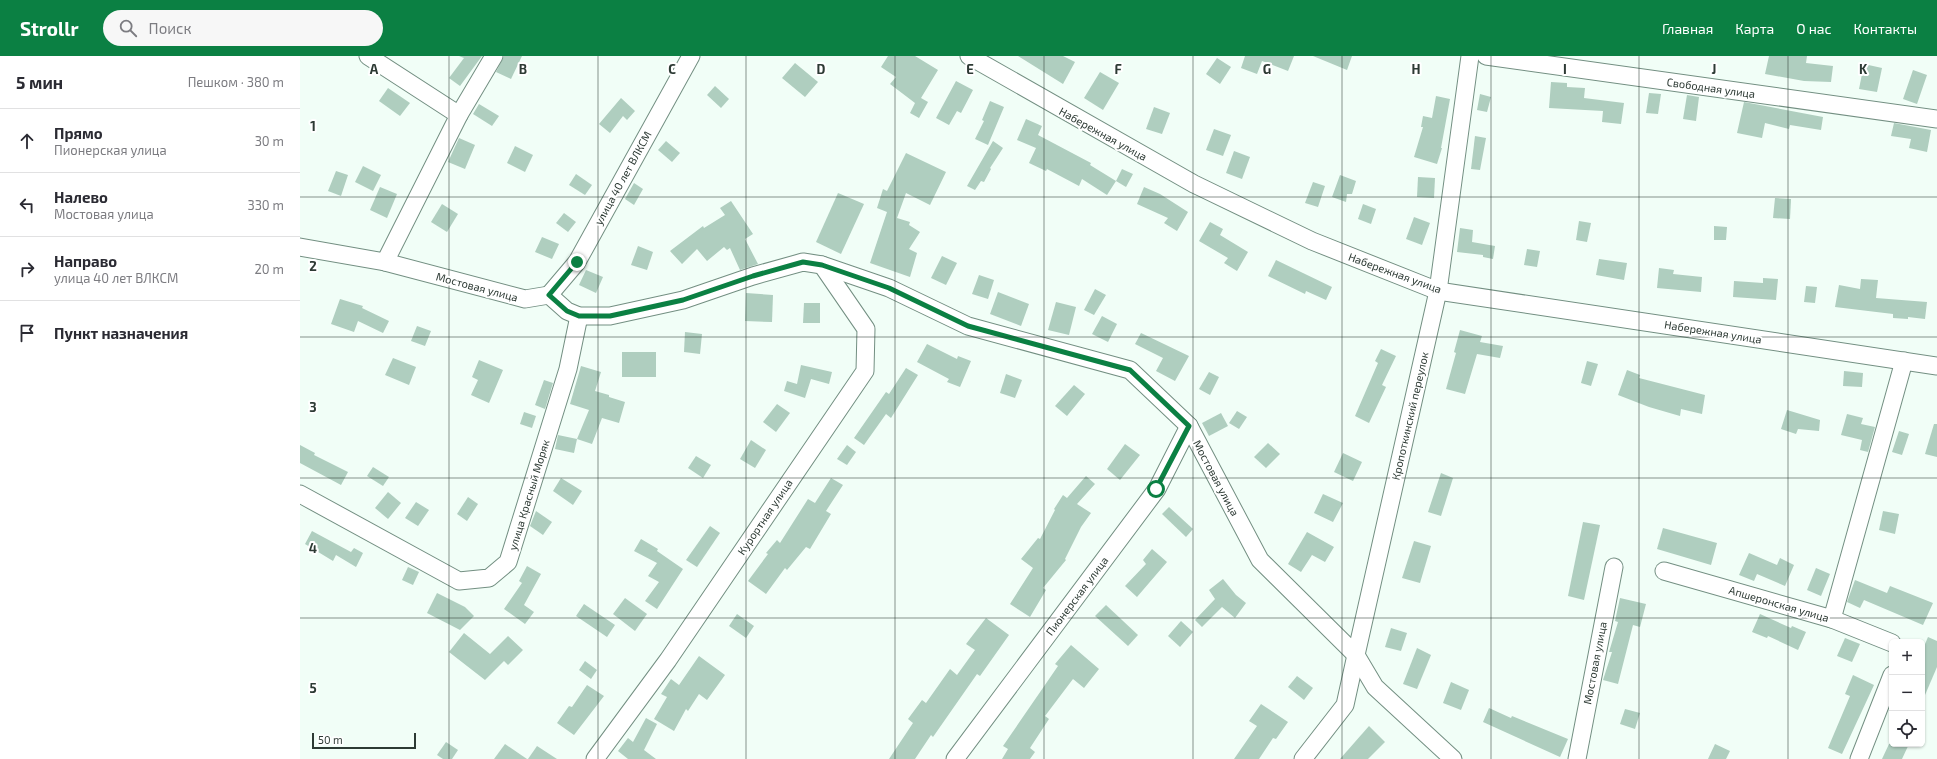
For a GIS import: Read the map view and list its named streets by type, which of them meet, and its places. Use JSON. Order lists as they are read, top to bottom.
{
  "streets": {
    "street": [
      "Свободная улица",
      "Набережная улица",
      "улица 40 лет ВЛКСМ",
      "Мостовая улица",
      "Кропоткинский переулок",
      "улица Красный Моряк",
      "Курортная улица",
      "Пионерская улица",
      "Апшеронская улица"
    ]
  },
  "crossings": [
    ["Набережная улица", "Кропоткинский переулок"],
    ["улица 40 лет ВЛКСМ", "Мостовая улица"],
    ["Мостовая улица", "Кропоткинский переулок"],
    ["Мостовая улица", "улица Красный Моряк"],
    ["Мостовая улица", "Курортная улица"],
    ["Мостовая улица", "Пионерская улица"]
  ],
  "scale_bar": "50 m",
  "page": {
    "header": "Strollr",
    "search": "Поиск",
    "nav": [
      "Главная",
      "Карта",
      "О нас",
      "Контакты"
    ],
    "heading": ["5 мин", "Пешком · 380 m"],
    "list": [
      ["Прямо", "Пионерская улица", "30 m"],
      ["Налево", "Мостовая улица", "330 m"],
      ["Направо", "улица 40 лет ВЛКСМ", "20 m"],
      "Пункт назначения"
    ],
    "map_buttons": ["+", "−"],
    "scale": "50 m"
  },
  "grid": {
    "columns": [
      "A",
      "B",
      "C",
      "D",
      "E",
      "F",
      "G",
      "H",
      "I",
      "J",
      "K"
    ],
    "rows": [
      "1",
      "2",
      "3",
      "4",
      "5"
    ]
  }
}
